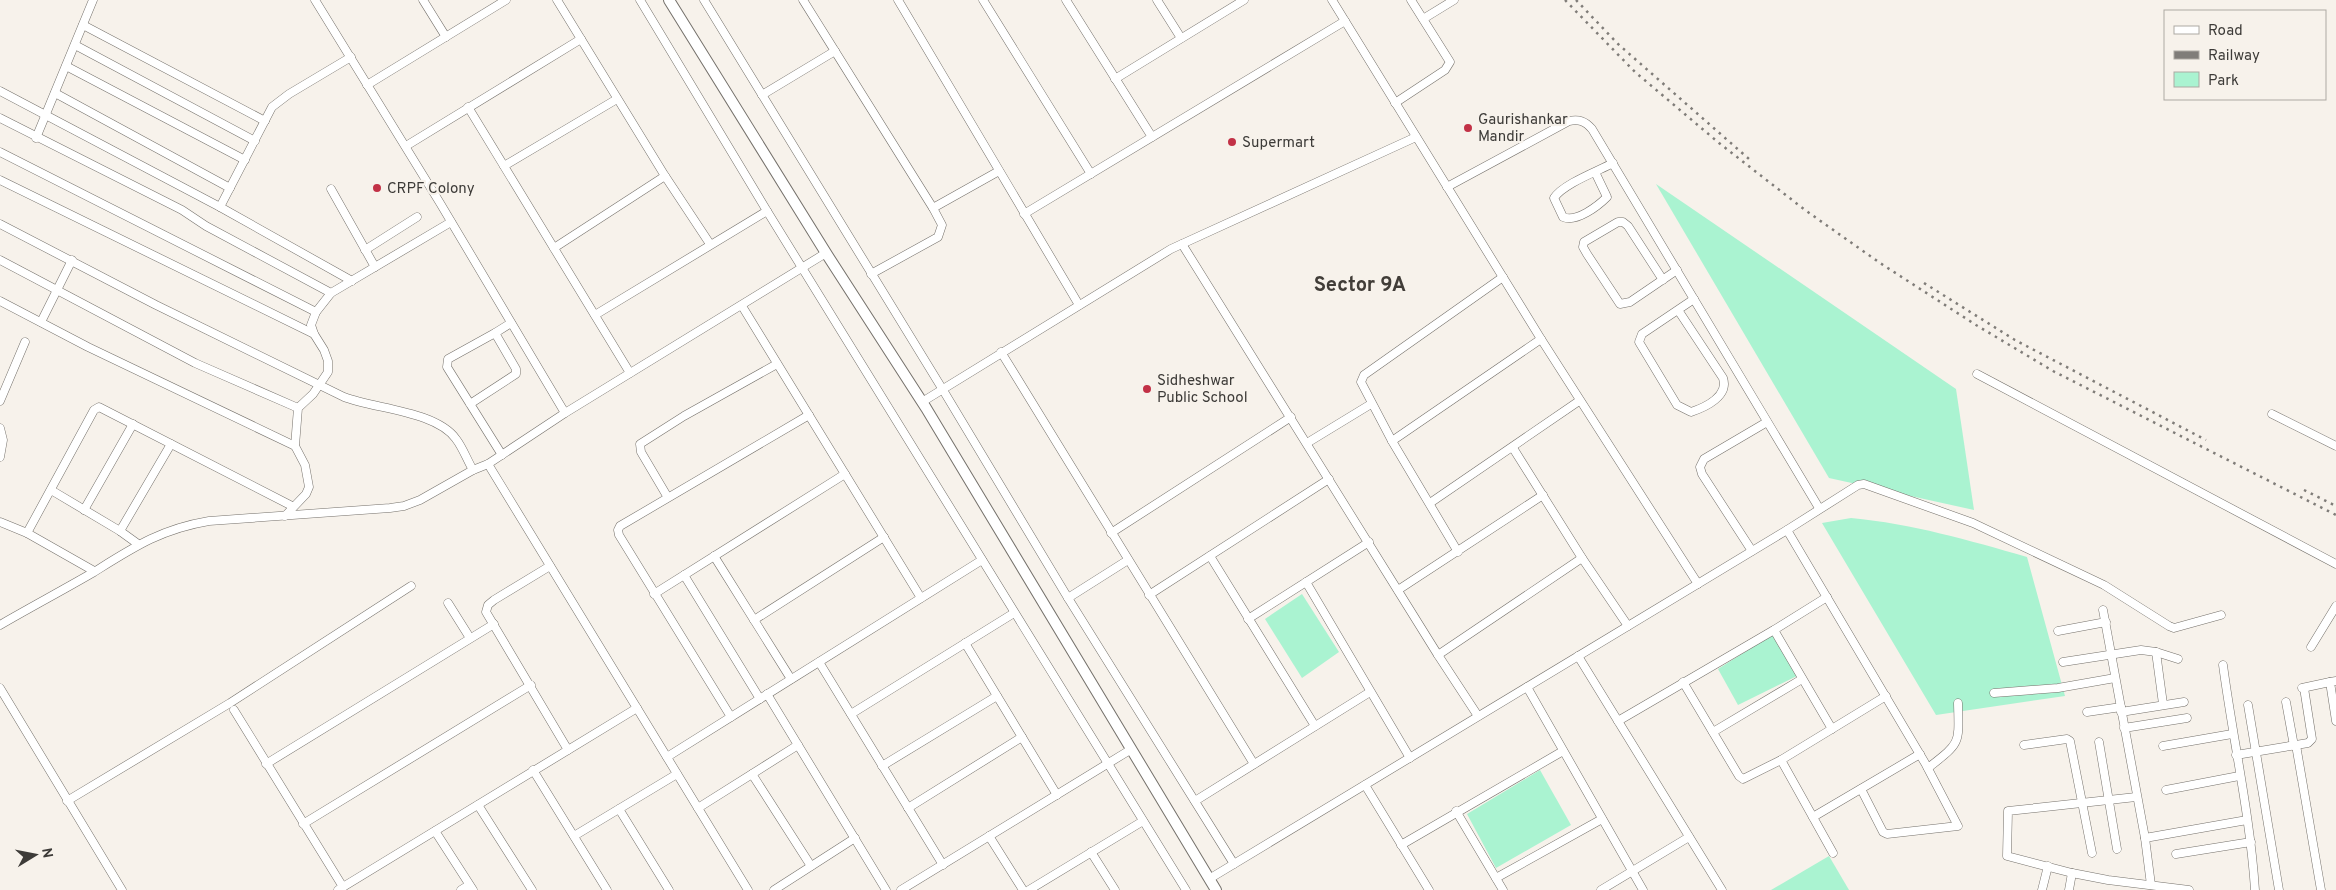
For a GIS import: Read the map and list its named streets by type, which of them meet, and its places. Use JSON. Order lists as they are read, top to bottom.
{
  "districts": ["Sector 9A"],
  "places": [
    "Gaurishankar Mandir",
    "Supermart",
    "CRPF Colony",
    "Sidheshwar Public School"
  ],
  "legend": ["Road", "Railway", "Park"],
  "north": "right"
}
